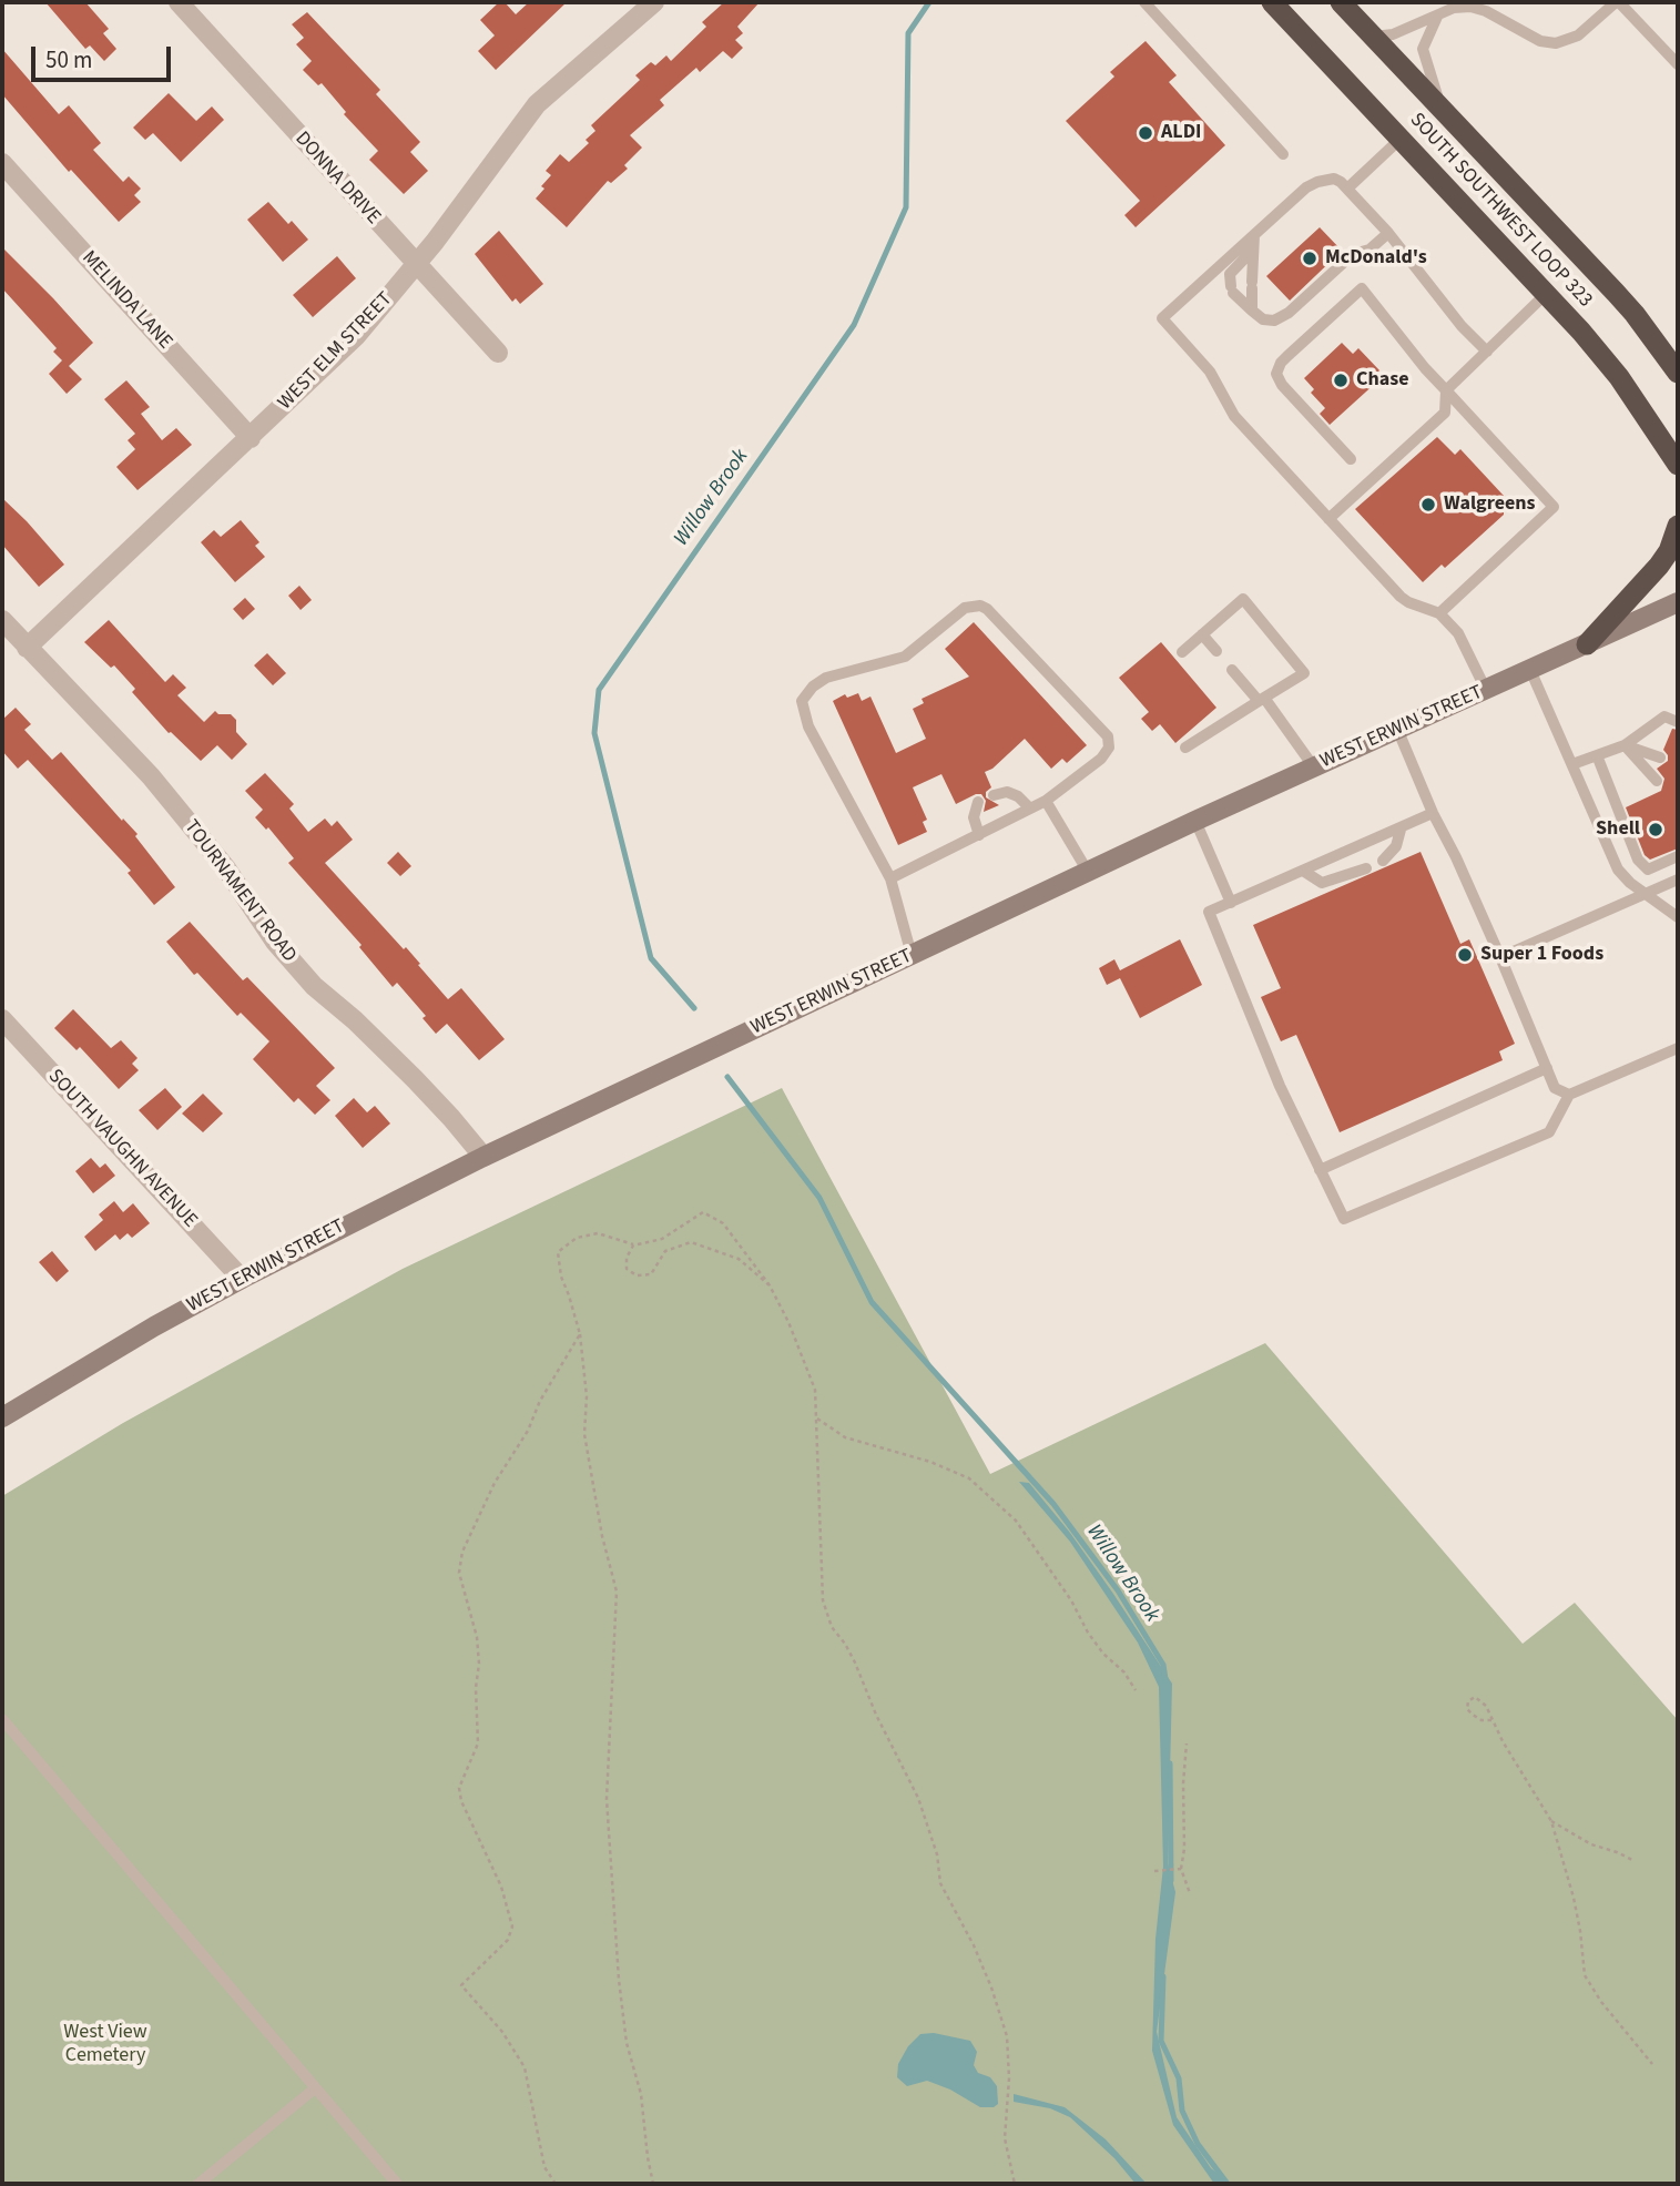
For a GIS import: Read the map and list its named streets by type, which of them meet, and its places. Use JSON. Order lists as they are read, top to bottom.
{
  "streets": {
    "highway": ["SOUTH SOUTHWEST LOOP 323"],
    "main road": ["WEST ERWIN STREET"],
    "street": [
      "DONNA DRIVE",
      "MELINDA LANE",
      "WEST ELM STREET",
      "TOURNAMENT ROAD",
      "SOUTH VAUGHN AVENUE"
    ]
  },
  "crossings": [
    ["DONNA DRIVE", "WEST ELM STREET"],
    ["MELINDA LANE", "WEST ELM STREET"],
    ["WEST ELM STREET", "TOURNAMENT ROAD"],
    ["WEST ERWIN STREET", "TOURNAMENT ROAD"],
    ["WEST ERWIN STREET", "SOUTH VAUGHN AVENUE"]
  ],
  "water": ["Willow Brook"],
  "parks": ["West View Cemetery"],
  "places": [
    "ALDI",
    "McDonald's",
    "Chase",
    "Walgreens",
    "Shell",
    "Super 1 Foods"
  ],
  "scale_bar": "50 m"
}
